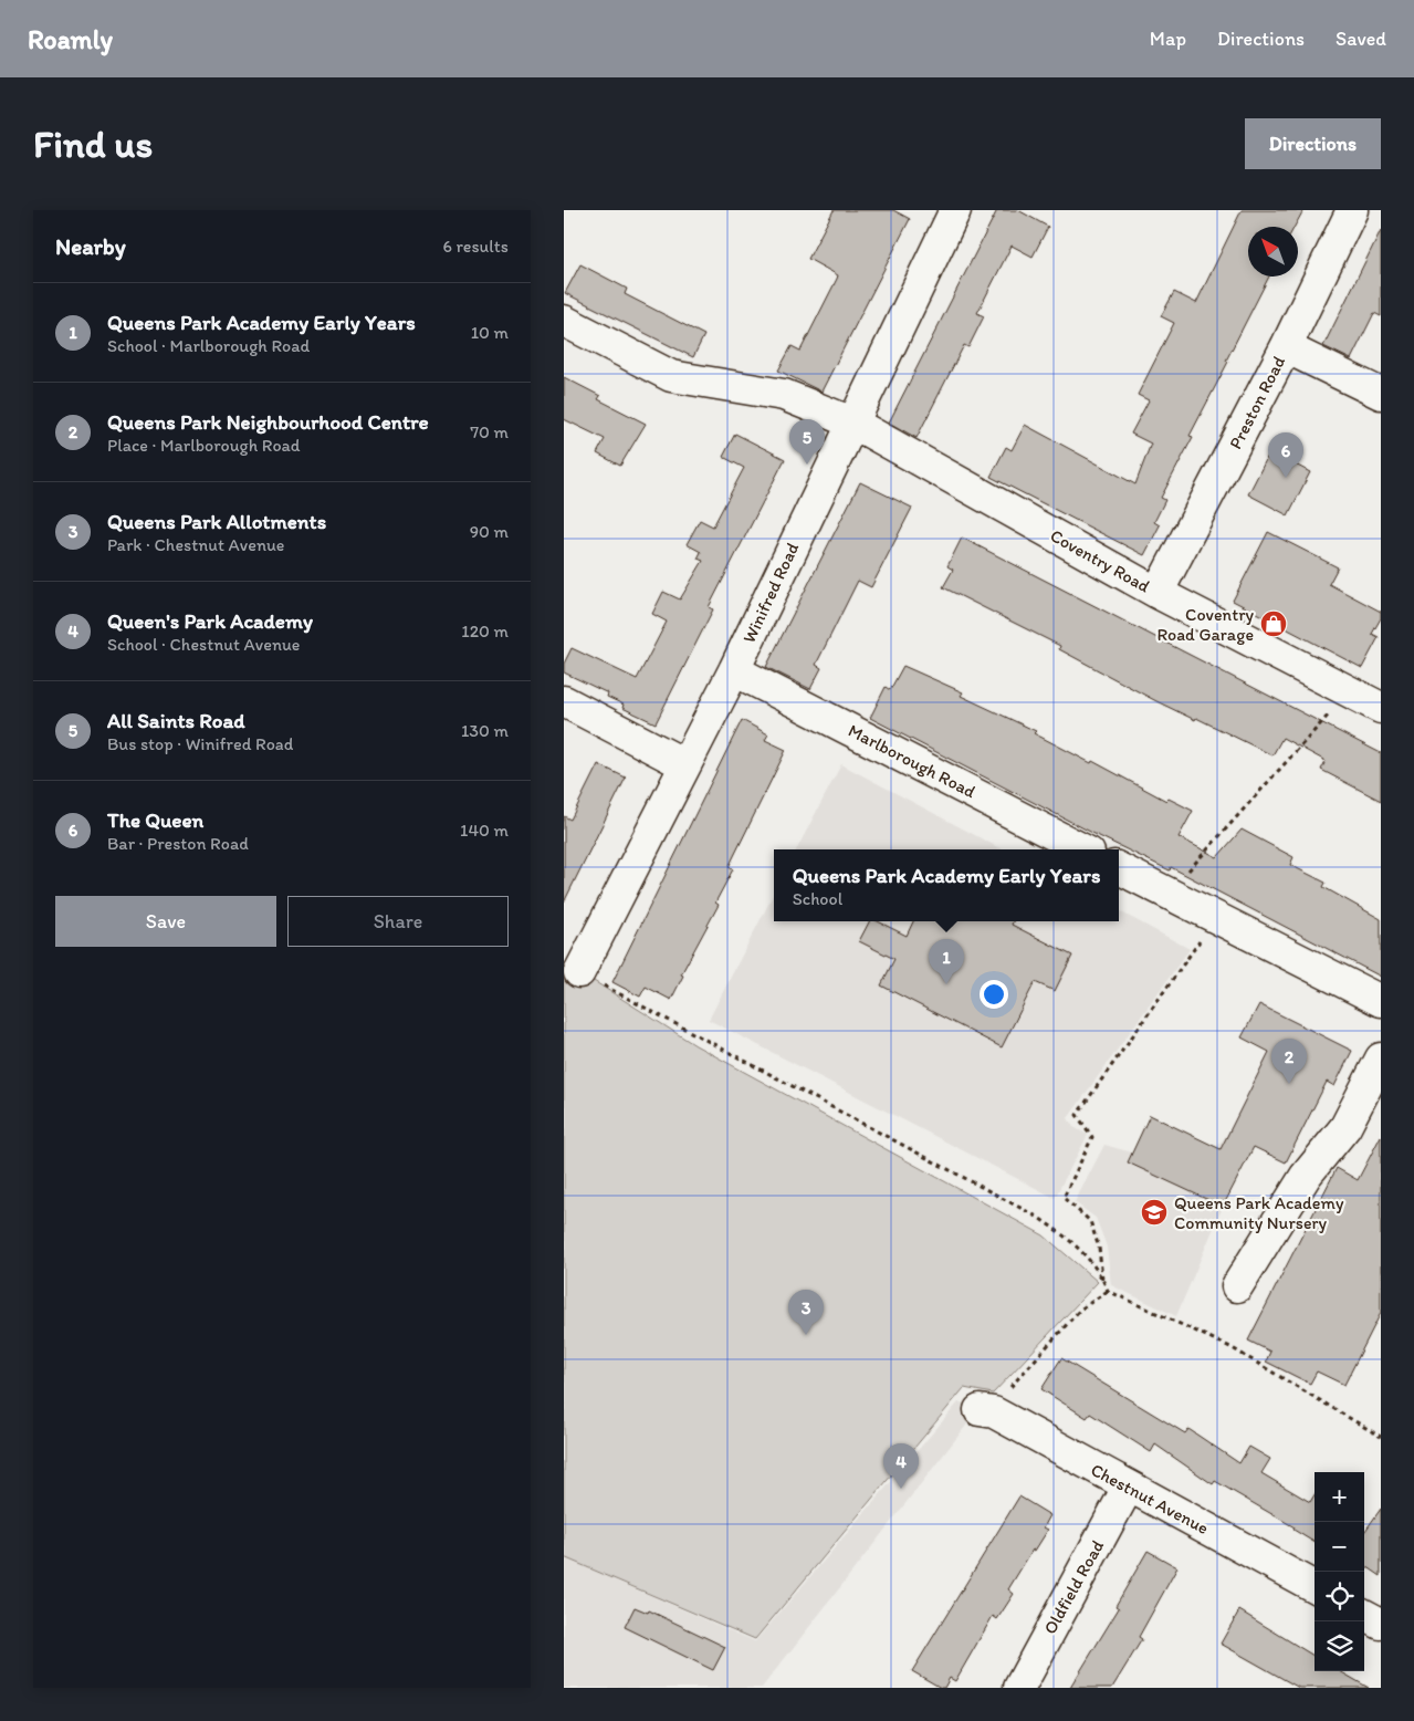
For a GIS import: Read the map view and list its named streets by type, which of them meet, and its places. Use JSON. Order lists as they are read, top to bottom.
{
  "streets": {
    "street": [
      "Preston Road",
      "Coventry Road",
      "Winifred Road",
      "Marlborough Road",
      "Chestnut Avenue",
      "Oldfield Road"
    ]
  },
  "crossings": [
    ["Preston Road", "Coventry Road"],
    ["Coventry Road", "Winifred Road"],
    ["Winifred Road", "Marlborough Road"],
    ["Chestnut Avenue", "Oldfield Road"]
  ],
  "places": {
    "shop": ["Coventry Road Garage"],
    "school or university": ["Queens Park Academy Community Nursery"]
  },
  "north": "top left",
  "page": {
    "header": "Roamly",
    "nav": ["Map", "Directions", "Saved"],
    "buttons": [
      "Directions",
      ["Save", "Share"]
    ],
    "title": "Find us",
    "heading": ["Nearby", "6 results"],
    "list": [
      {
        "mark": "1",
        "name": "Queens Park Academy Early Years",
        "note": "School · Marlborough Road",
        "value": "10 m"
      },
      {
        "mark": "2",
        "name": "Queens Park Neighbourhood Centre",
        "note": "Place · Marlborough Road",
        "value": "70 m"
      },
      {
        "mark": "3",
        "name": "Queens Park Allotments",
        "note": "Park · Chestnut Avenue",
        "value": "90 m"
      },
      {
        "mark": "4",
        "name": "Queen's Park Academy",
        "note": "School · Chestnut Avenue",
        "value": "120 m"
      },
      {
        "mark": "5",
        "name": "All Saints Road",
        "note": "Bus stop · Winifred Road",
        "value": "130 m"
      },
      {
        "mark": "6",
        "name": "The Queen",
        "note": "Bar · Preston Road",
        "value": "140 m"
      }
    ],
    "pins": [
      "5",
      "6",
      "1",
      "2",
      "3",
      "4"
    ],
    "popup": ["Queens Park Academy Early Years", "School"],
    "map_buttons": ["+", "−"]
  }
}
